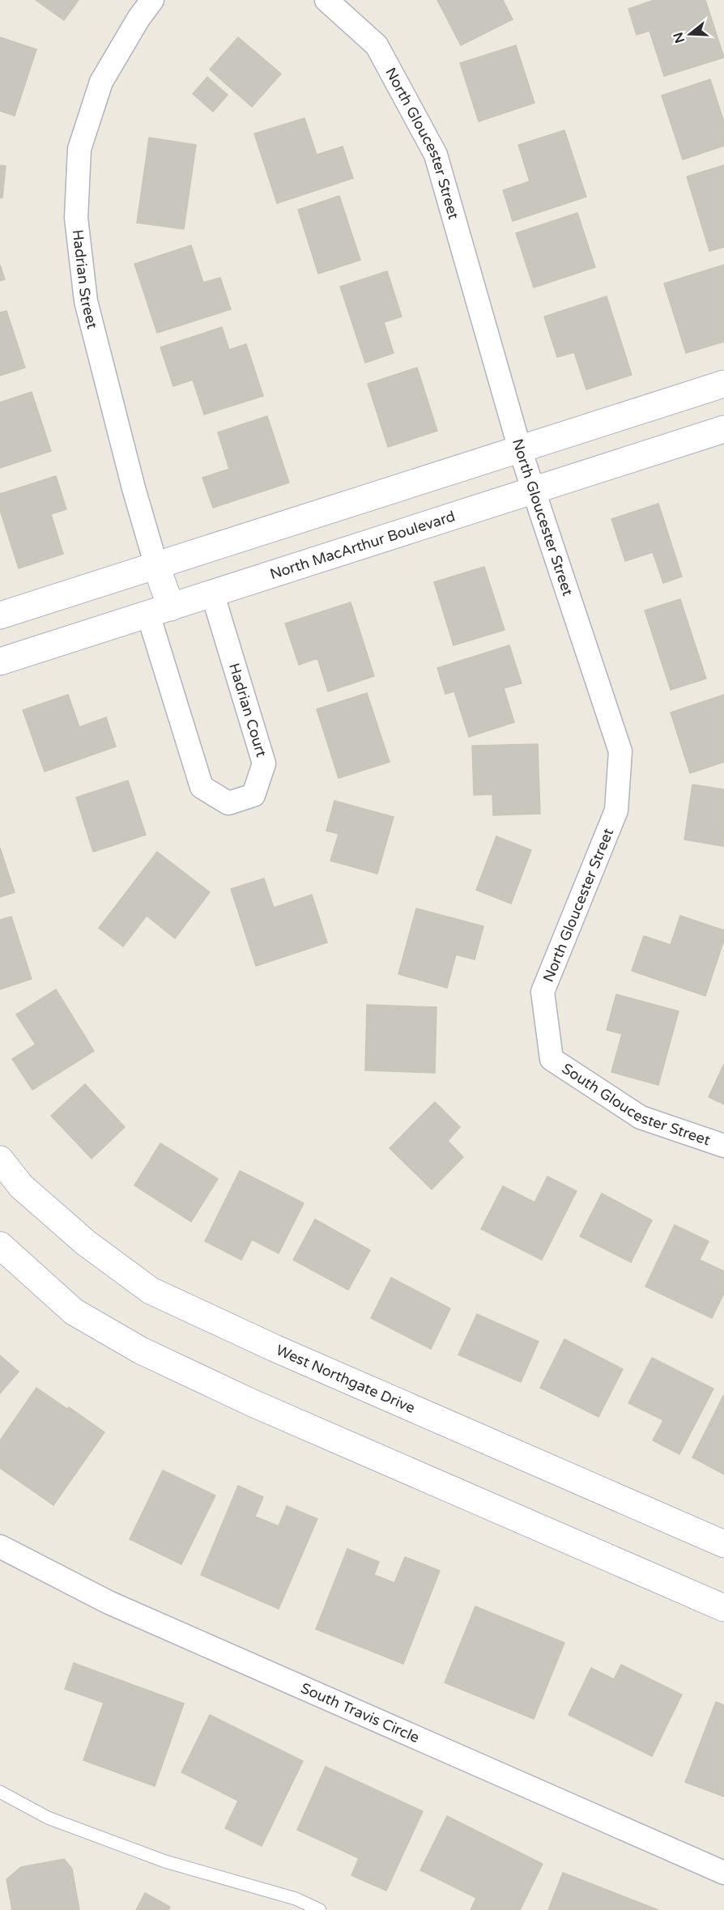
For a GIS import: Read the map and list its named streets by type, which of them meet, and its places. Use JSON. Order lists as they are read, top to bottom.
{
  "streets": {
    "main road": ["North MacArthur Boulevard", "West Northgate Drive"],
    "street": [
      "North Gloucester Street",
      "Hadrian Street",
      "Hadrian Court",
      "South Gloucester Street",
      "South Travis Circle"
    ]
  },
  "crossings": [
    ["North Gloucester Street", "North MacArthur Boulevard"],
    ["North Gloucester Street", "South Gloucester Street"],
    ["North MacArthur Boulevard", "Hadrian Court"]
  ],
  "north": "left"
}
